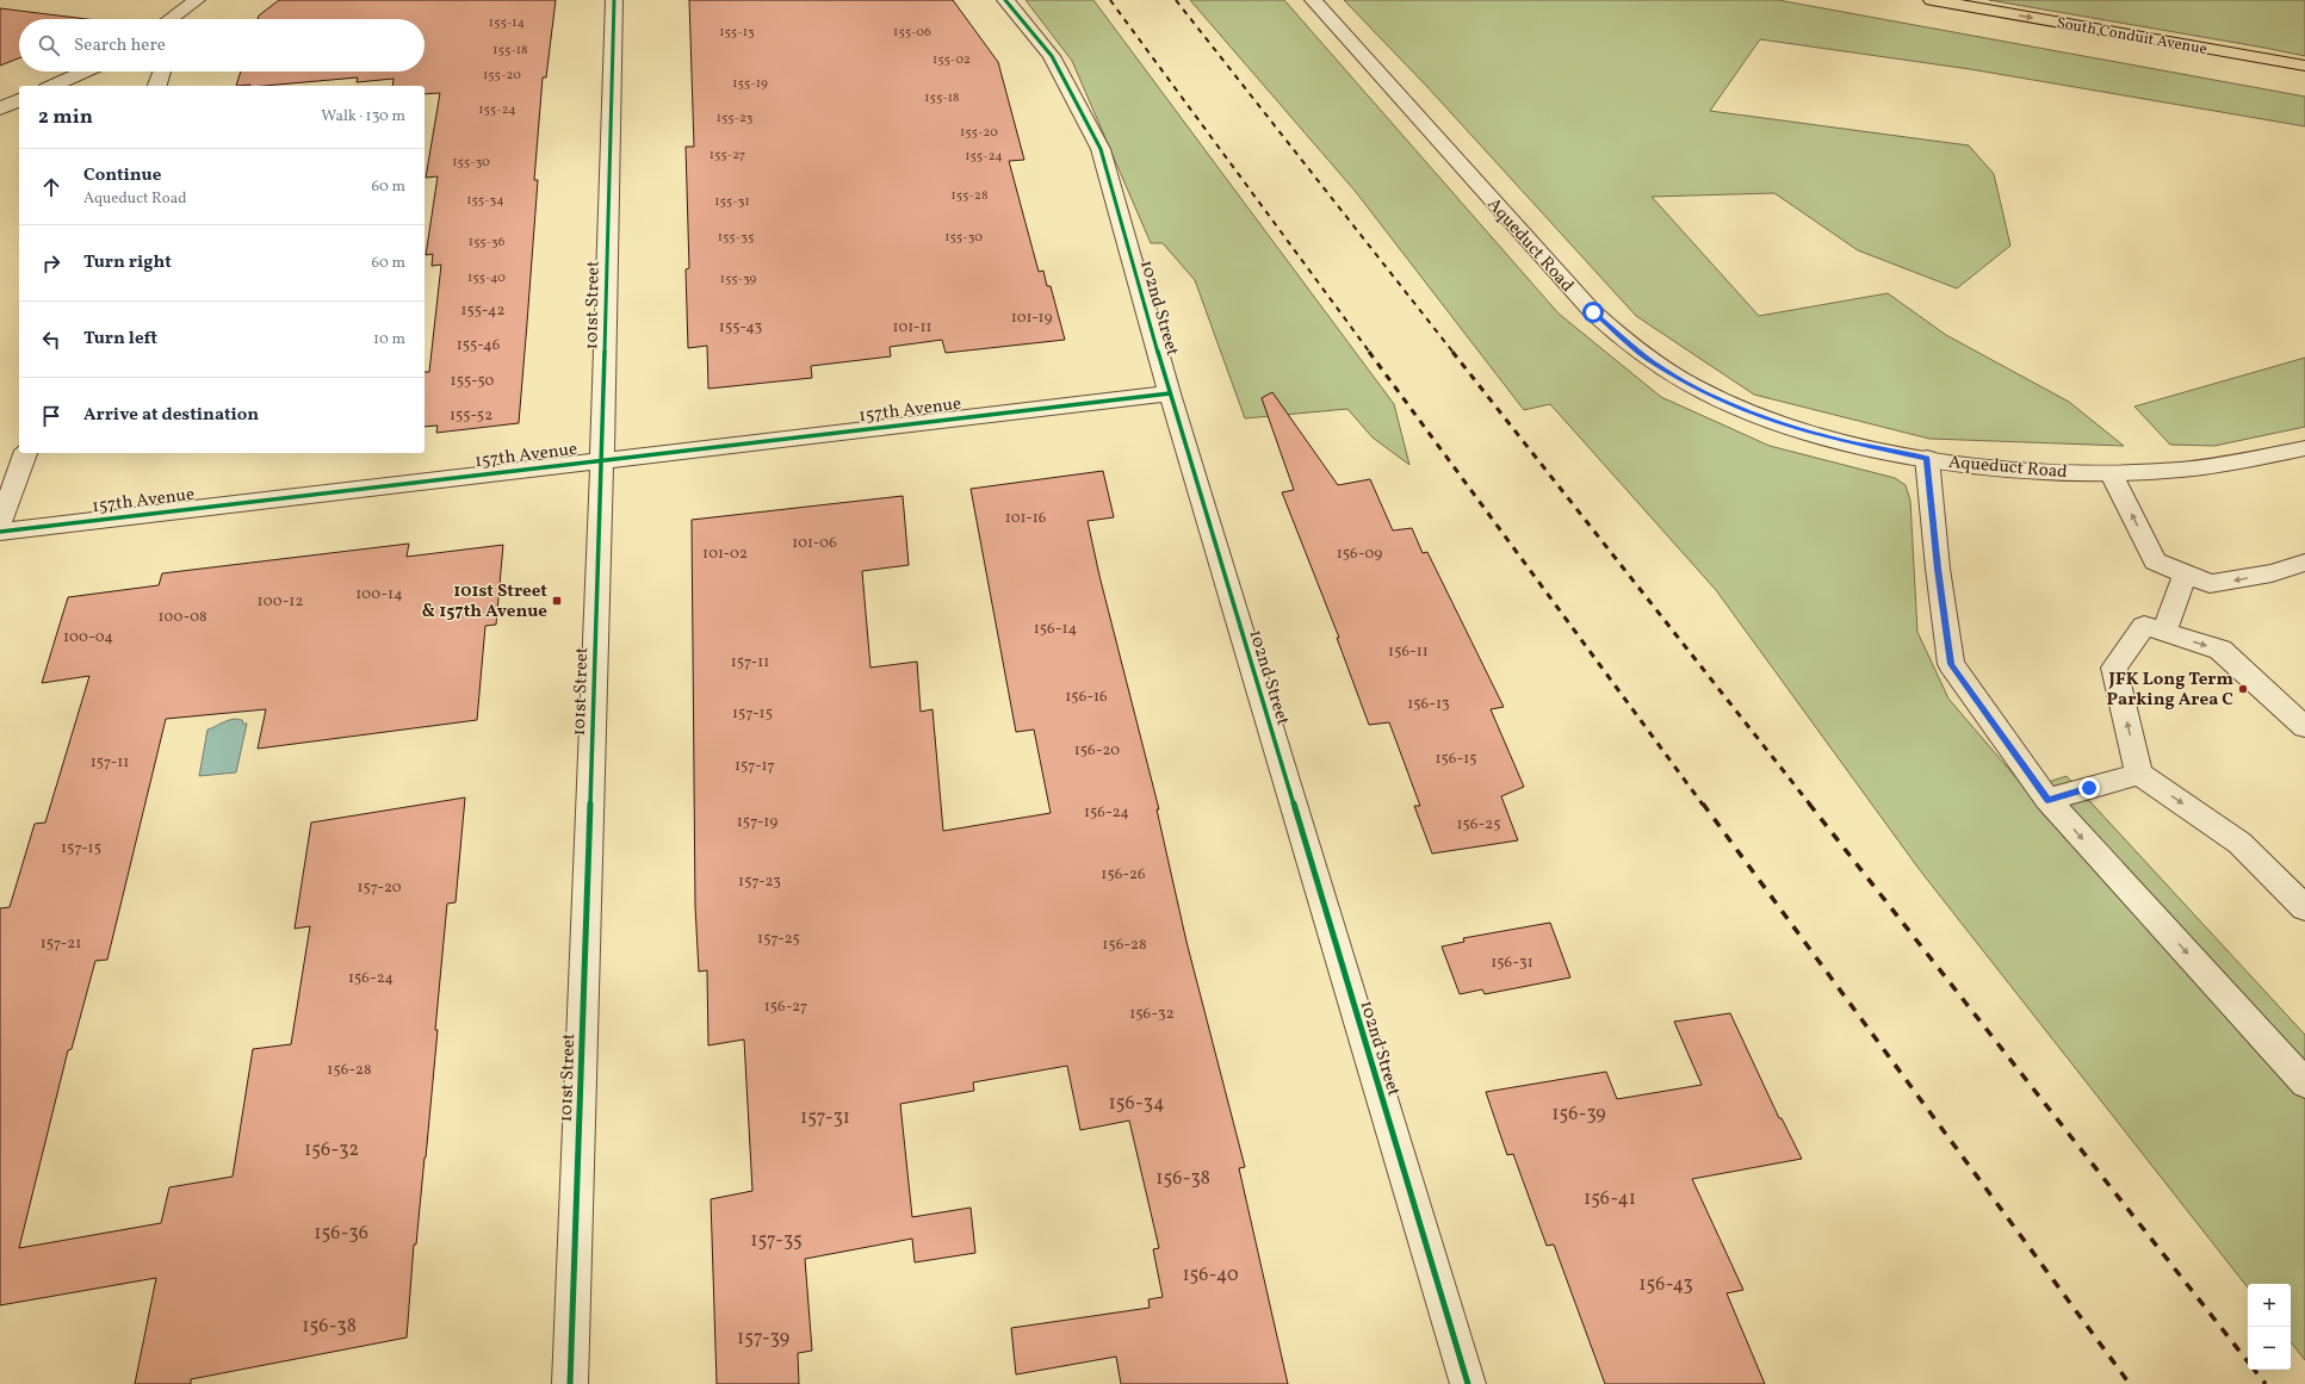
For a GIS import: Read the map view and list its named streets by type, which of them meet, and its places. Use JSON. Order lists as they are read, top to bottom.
{
  "streets": {
    "highway": ["South Conduit Avenue"],
    "street": [
      "Aqueduct Road",
      "101st Street",
      "102nd Street",
      "157th Avenue"
    ]
  },
  "crossings": [
    ["101st Street", "157th Avenue"],
    ["102nd Street", "157th Avenue"]
  ],
  "one_way": ["South Conduit Avenue"],
  "places": {
    "transit": ["101st Street & 157th Avenue"],
    "other": ["JFK Long Term Parking Area C"]
  },
  "house_numbers": [
    "155-14",
    "155-13",
    "155-06",
    "155-18",
    "155-02",
    "155-20",
    "155-19",
    "155-18",
    "155-24",
    "155-23",
    "155-20",
    "155-27",
    "155-24",
    "155-30",
    "155-28",
    "155-34",
    "155-31",
    "155-35",
    "155-30",
    "155-36",
    "155-40",
    "155-39",
    "155-42",
    "101-19",
    "155-43",
    "101-11",
    "155-46",
    "155-50",
    "155-52",
    "101-16",
    "101-06",
    "101-02",
    "156-09",
    "100-14",
    "100-12",
    "100-08",
    "156-14",
    "100-04",
    "156-11",
    "157-11",
    "156-16",
    "156-13",
    "157-15",
    "156-20",
    "156-15",
    "157-11",
    "157-17",
    "156-24",
    "157-19",
    "156-25",
    "157-15",
    "156-26",
    "157-23",
    "157-20",
    "157-25",
    "157-21",
    "156-28",
    "156-31",
    "156-24",
    "156-27",
    "156-32",
    "156-28",
    "156-34",
    "156-39",
    "157-31",
    "156-32",
    "156-38",
    "156-41",
    "156-36",
    "157-35",
    "156-40",
    "156-43",
    "156-38",
    "157-39"
  ],
  "page": {
    "search": "Search here",
    "heading": ["2 min", "Walk · 130 m"],
    "list": [
      ["Continue", "Aqueduct Road", "60 m"],
      ["Turn right", "60 m"],
      ["Turn left", "10 m"],
      "Arrive at destination"
    ],
    "map_buttons": ["+", "−"]
  }
}
